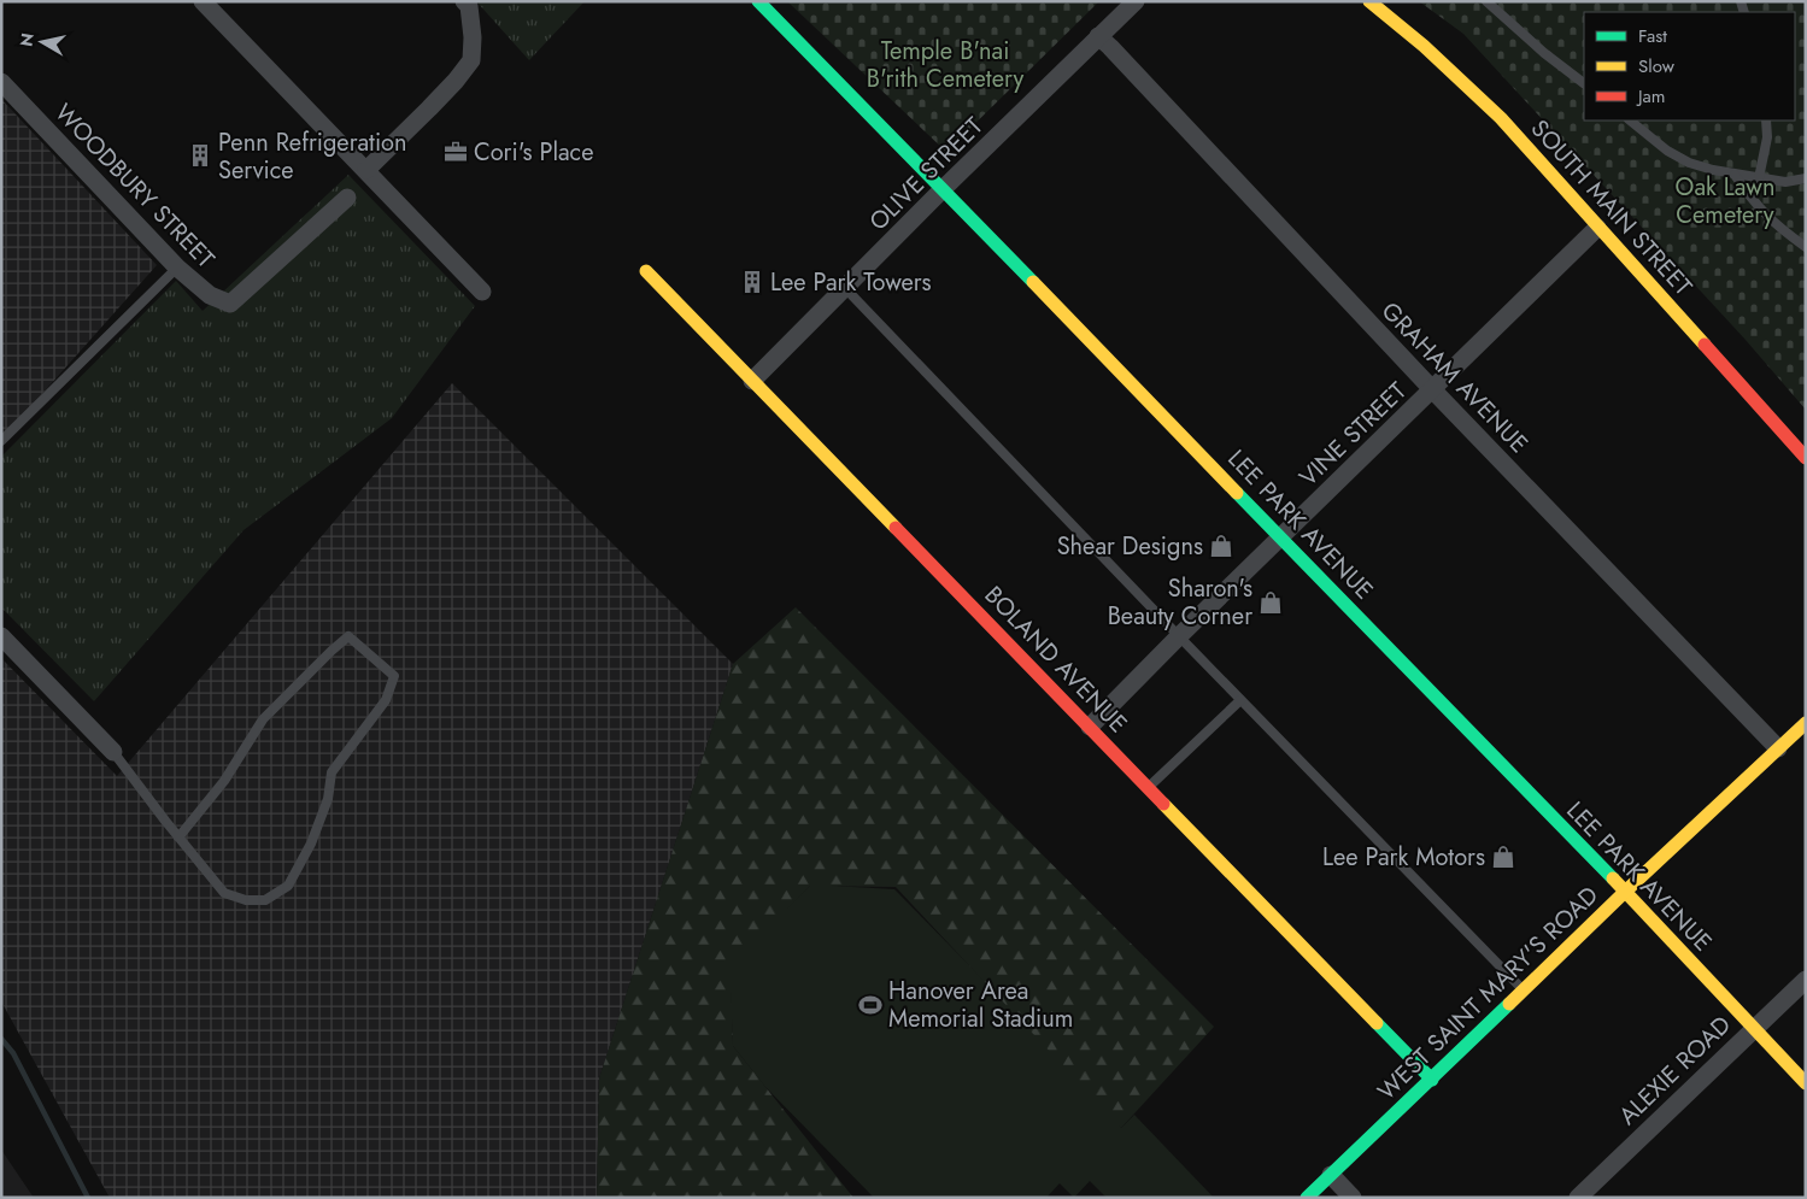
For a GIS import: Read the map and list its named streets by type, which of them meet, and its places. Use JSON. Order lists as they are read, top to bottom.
{
  "streets": {
    "street": [
      "OLIVE STREET",
      "WOODBURY STREET",
      "SOUTH MAIN STREET",
      "GRAHAM AVENUE",
      "VINE STREET",
      "LEE PARK AVENUE",
      "BOLAND AVENUE",
      "WEST SAINT MARY'S ROAD",
      "ALEXIE ROAD"
    ]
  },
  "crossings": [
    ["OLIVE STREET", "GRAHAM AVENUE"],
    ["OLIVE STREET", "LEE PARK AVENUE"],
    ["OLIVE STREET", "BOLAND AVENUE"],
    ["SOUTH MAIN STREET", "VINE STREET"],
    ["GRAHAM AVENUE", "VINE STREET"],
    ["GRAHAM AVENUE", "WEST SAINT MARY'S ROAD"],
    ["VINE STREET", "LEE PARK AVENUE"],
    ["VINE STREET", "BOLAND AVENUE"],
    ["LEE PARK AVENUE", "WEST SAINT MARY'S ROAD"],
    ["LEE PARK AVENUE", "ALEXIE ROAD"],
    ["BOLAND AVENUE", "WEST SAINT MARY'S ROAD"]
  ],
  "parks": ["Temple B'nai B'rith Cemetery", "Oak Lawn Cemetery"],
  "places": {
    "office": ["Cori's Place"],
    "building": ["Penn Refrigeration Service", "Lee Park Towers"],
    "shop": ["Shear Designs", "Sharon's Beauty Corner", "Lee Park Motors"],
    "sports": ["Hanover Area Memorial Stadium"]
  },
  "legend": ["Fast", "Slow", "Jam"],
  "north": "left"
}
